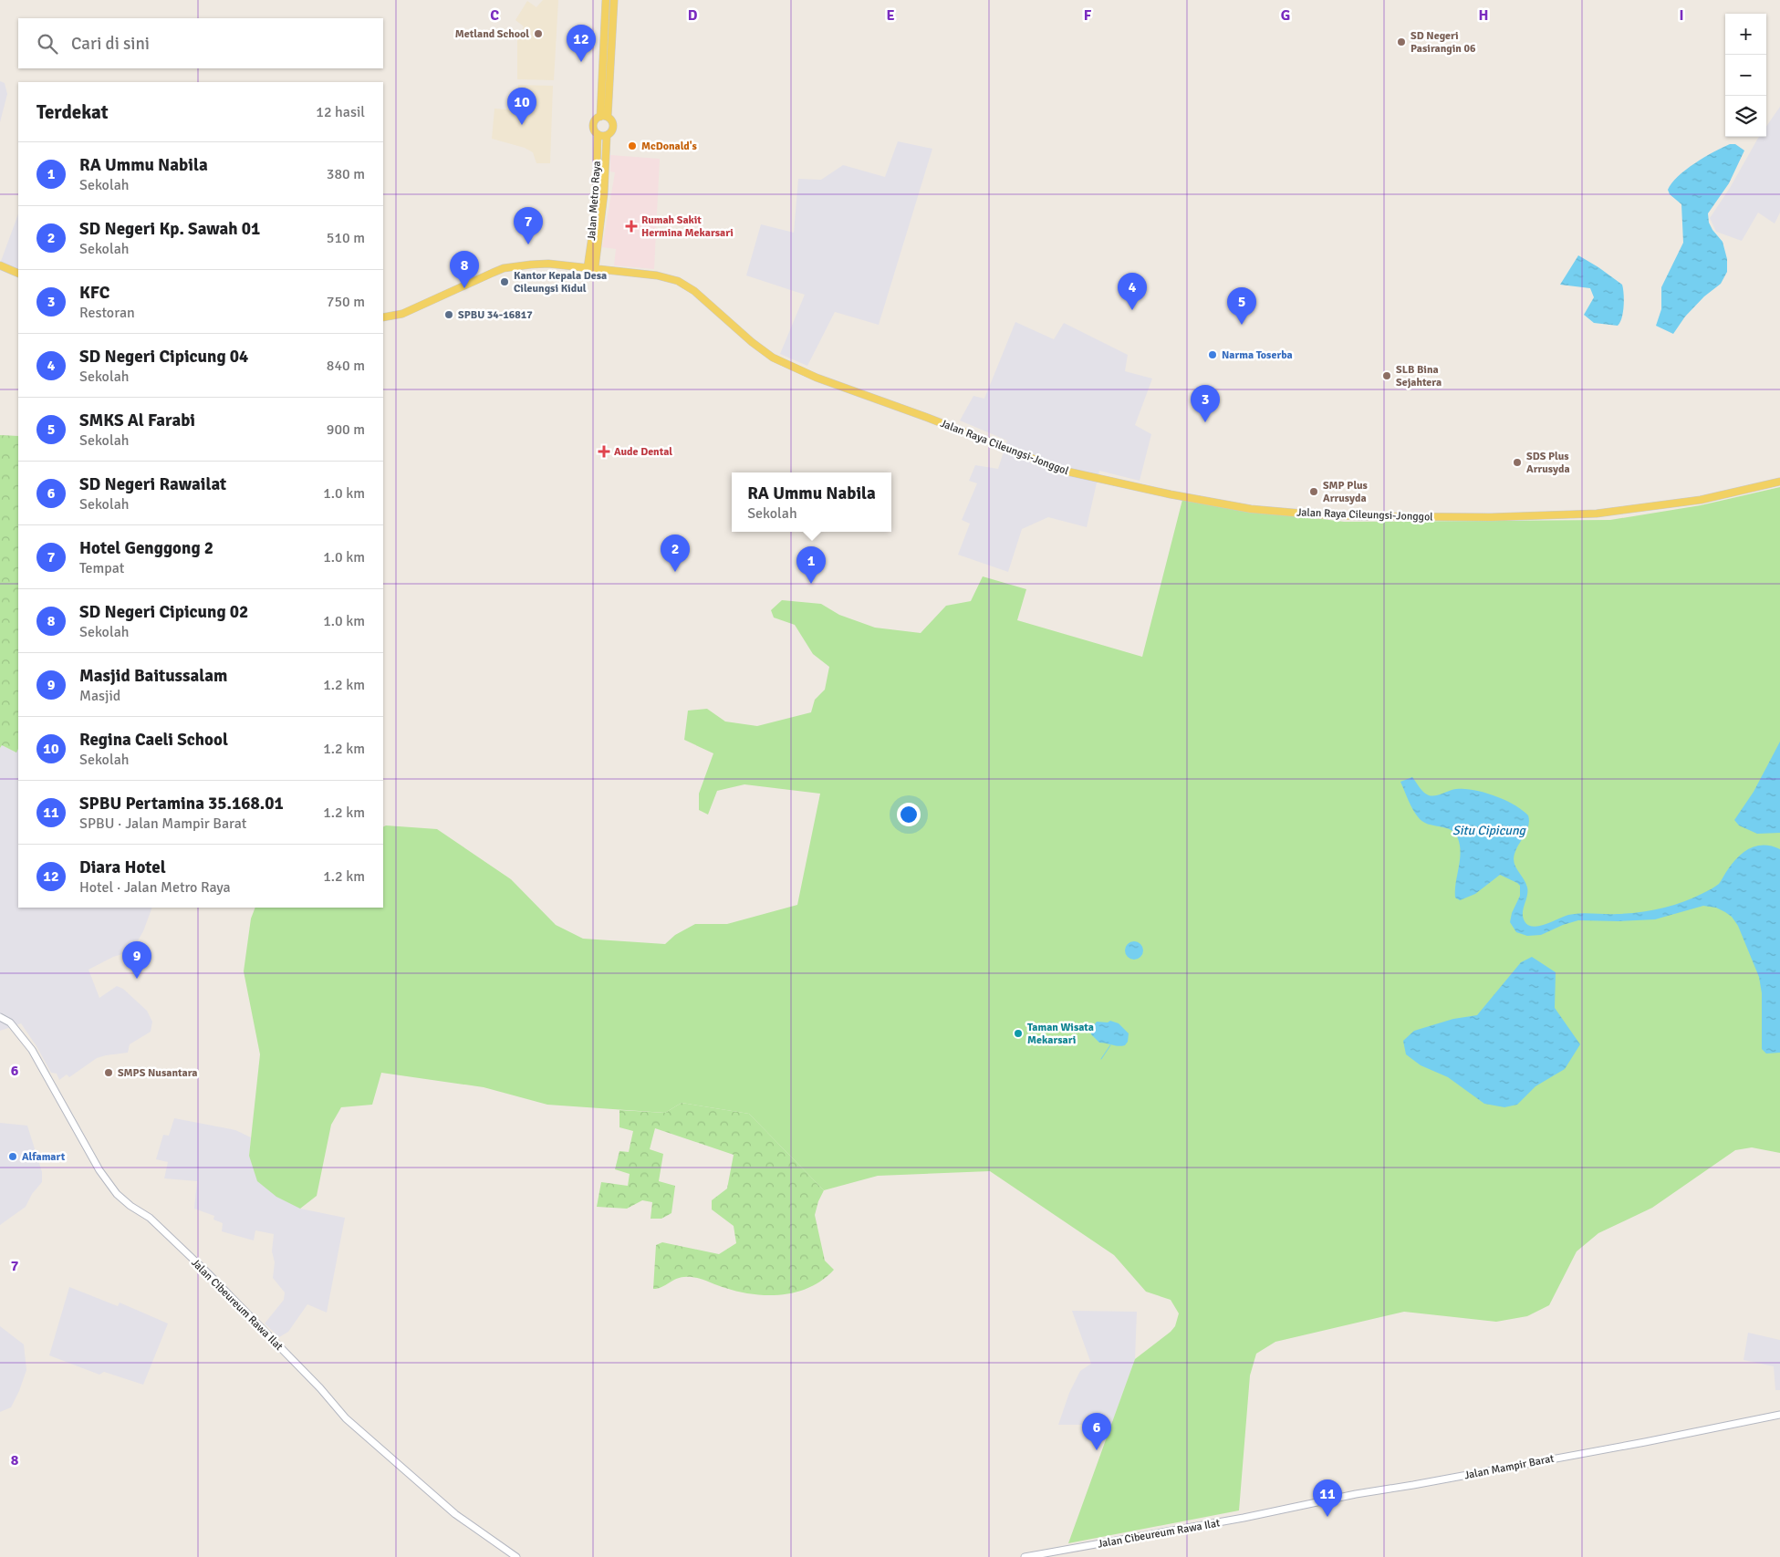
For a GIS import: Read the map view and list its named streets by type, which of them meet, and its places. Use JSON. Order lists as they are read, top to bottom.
{
  "streets": {
    "main road": ["Jalan Metro Raya", "Jalan Raya Cileungsi-Jonggol"],
    "street": ["Jalan Cibeureum Rawa Ilat", "Jalan Mampir Barat"]
  },
  "crossings": [
    ["Jalan Metro Raya", "Jalan Raya Cileungsi-Jonggol"],
    ["Jalan Cibeureum Rawa Ilat", "Jalan Mampir Barat"]
  ],
  "water": ["Situ Cipicung"],
  "places": {
    "other": [
      "Metland School",
      "SD Negeri Pasirangin 06",
      "McDonald's",
      "Kantor Kepala Desa Cileungsi Kidul",
      "SPBU 34-16817",
      "Narma Toserba",
      "SLB Bina Sejahtera",
      "SDS Plus Arrusyda",
      "SMP Plus Arrusyda",
      "Taman Wisata Mekarsari",
      "SMPS Nusantara",
      "Alfamart"
    ],
    "health": ["Rumah Sakit Hermina Mekarsari", "Aude Dental"]
  },
  "page": {
    "map_buttons": ["+", "−"],
    "search": "Cari di sini",
    "pins": [
      "12",
      "10",
      "7",
      "8",
      "4",
      "5",
      "3",
      "2",
      "1",
      "9",
      "6",
      "11"
    ],
    "heading": ["Terdekat", "12 hasil"],
    "list": [
      {
        "mark": "1",
        "name": "RA Ummu Nabila",
        "note": "Sekolah",
        "value": "380 m"
      },
      {
        "mark": "2",
        "name": "SD Negeri Kp. Sawah 01",
        "note": "Sekolah",
        "value": "510 m"
      },
      {
        "mark": "3",
        "name": "KFC",
        "note": "Restoran",
        "value": "750 m"
      },
      {
        "mark": "4",
        "name": "SD Negeri Cipicung 04",
        "note": "Sekolah",
        "value": "840 m"
      },
      {
        "mark": "5",
        "name": "SMKS Al Farabi",
        "note": "Sekolah",
        "value": "900 m"
      },
      {
        "mark": "6",
        "name": "SD Negeri Rawailat",
        "note": "Sekolah",
        "value": "1.0 km"
      },
      {
        "mark": "7",
        "name": "Hotel Genggong 2",
        "note": "Tempat",
        "value": "1.0 km"
      },
      {
        "mark": "8",
        "name": "SD Negeri Cipicung 02",
        "note": "Sekolah",
        "value": "1.0 km"
      },
      {
        "mark": "9",
        "name": "Masjid Baitussalam",
        "note": "Masjid",
        "value": "1.2 km"
      },
      {
        "mark": "10",
        "name": "Regina Caeli School",
        "note": "Sekolah",
        "value": "1.2 km"
      },
      {
        "mark": "11",
        "name": "SPBU Pertamina 35.168.01",
        "note": "SPBU · Jalan Mampir Barat",
        "value": "1.2 km"
      },
      {
        "mark": "12",
        "name": "Diara Hotel",
        "note": "Hotel · Jalan Metro Raya",
        "value": "1.2 km"
      }
    ],
    "popup": ["RA Ummu Nabila", "Sekolah"]
  },
  "grid": {
    "columns": [
      "C",
      "D",
      "E",
      "F",
      "G",
      "H",
      "I"
    ],
    "rows": ["6", "7", "8"]
  }
}
